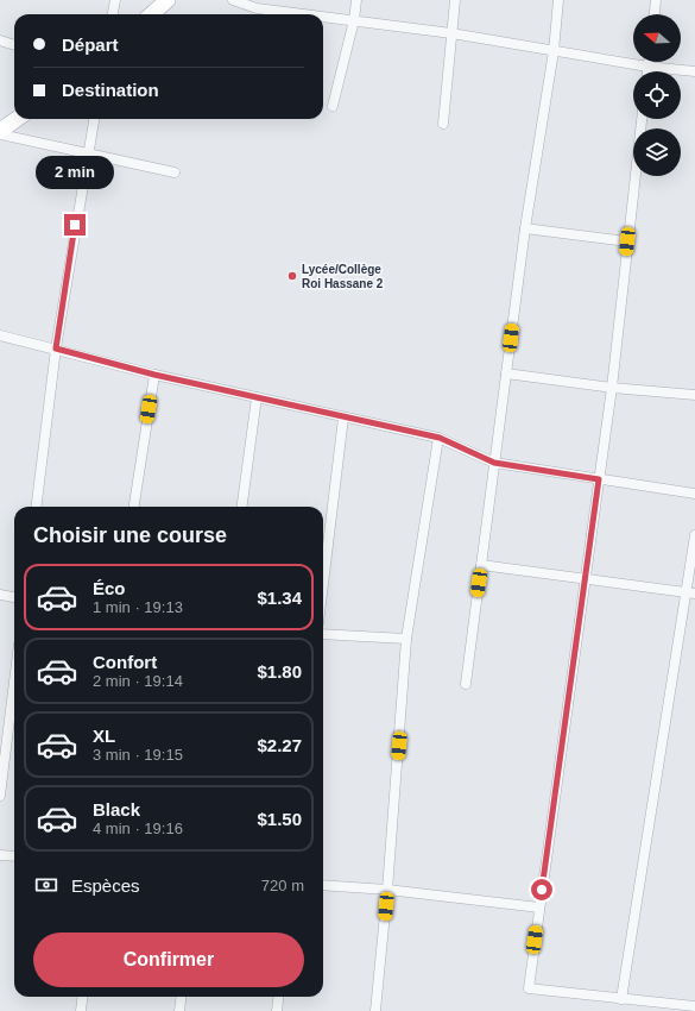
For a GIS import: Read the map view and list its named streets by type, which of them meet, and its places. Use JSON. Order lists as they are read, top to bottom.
{
  "places": ["Lycée/Collège Roi Hassane 2"],
  "north": "left",
  "page": {
    "banner": ["Départ", "Destination"],
    "bubble": "2 min",
    "heading": "Choisir une course",
    "list": [
      {
        "name": "Éco",
        "note": "1 min · 19:13",
        "value": "$1.34"
      },
      {
        "name": "Confort",
        "note": "2 min · 19:14",
        "value": "$1.80"
      },
      {
        "name": "XL",
        "note": "3 min · 19:15",
        "value": "$2.27"
      },
      {
        "name": "Black",
        "note": "4 min · 19:16",
        "value": "$1.50"
      }
    ],
    "pay": ["Espèces", "720 m"],
    "buttons": "Confirmer"
  }
}
